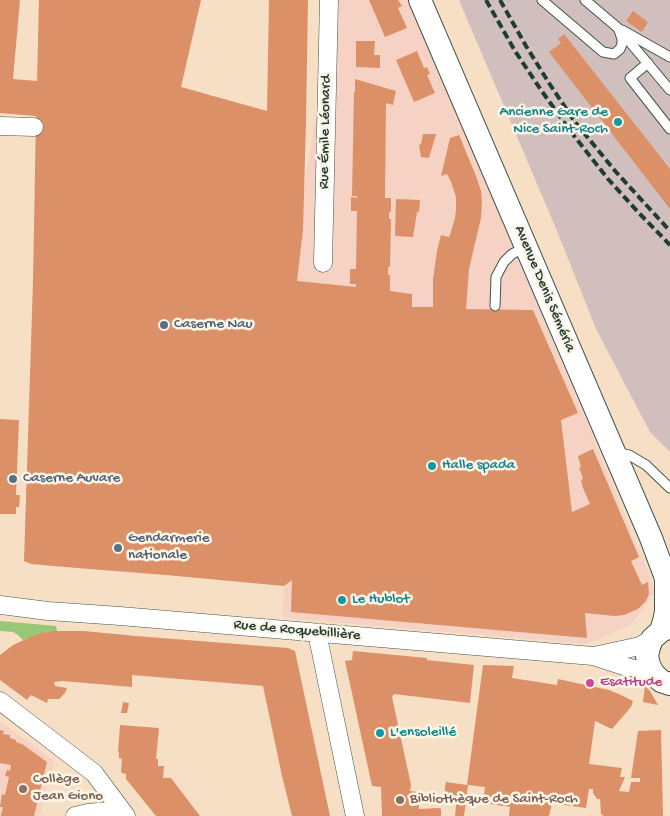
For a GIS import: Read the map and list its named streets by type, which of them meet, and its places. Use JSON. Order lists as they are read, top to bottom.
{
  "streets": {
    "street": ["Rue Émile Léonard", "Avenue Denis Séméria", "Rue de Roquebillière"]
  },
  "crossings": [
    ["Avenue Denis Séméria", "Rue de Roquebillière"]
  ],
  "places": [
    "Ancienne Gare de Nice Saint-Roch",
    "Caserne Nau",
    "Halle spada",
    "Caserne Auvare",
    "Gendarmerie nationale",
    "Le Hublot",
    "Esatitude",
    "L'ensoleillé",
    "Collège Jean Giono",
    "Bibliothèque de Saint-Roch"
  ]
}
